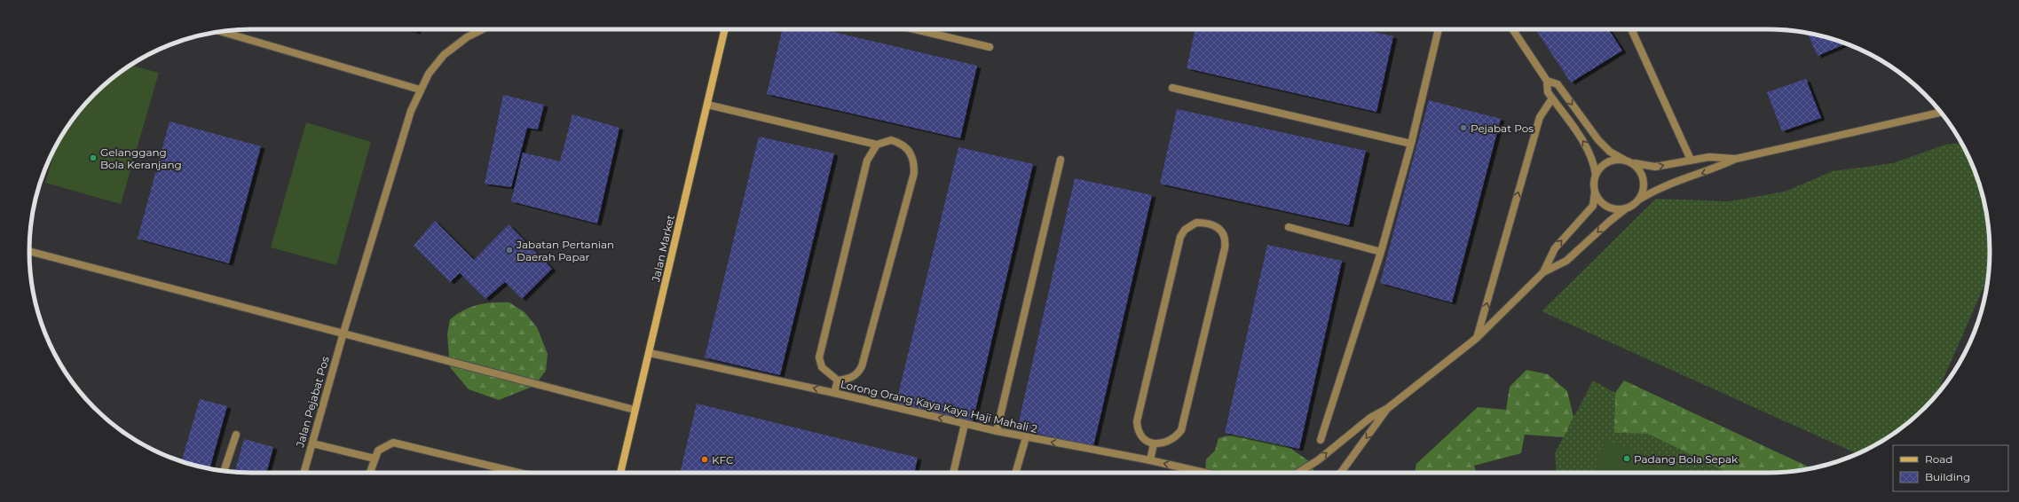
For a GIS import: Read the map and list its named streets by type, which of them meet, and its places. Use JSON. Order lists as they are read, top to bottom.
{
  "streets": {
    "main road": ["Jalan Market"],
    "street": ["Jalan Pejabat Pos", "Lorong Orang Kaya Kaya Haji Mahali 2"]
  },
  "crossings": [
    ["Jalan Market", "Lorong Orang Kaya Kaya Haji Mahali 2"]
  ],
  "one_way": ["Lorong Orang Kaya Kaya Haji Mahali 2"],
  "places": [
    "Pejabat Pos",
    "Gelanggang Bola Keranjang",
    "Jabatan Pertanian Daerah Papar",
    "Padang Bola Sepak",
    "KFC"
  ],
  "legend": ["Road", "Building"]
}
